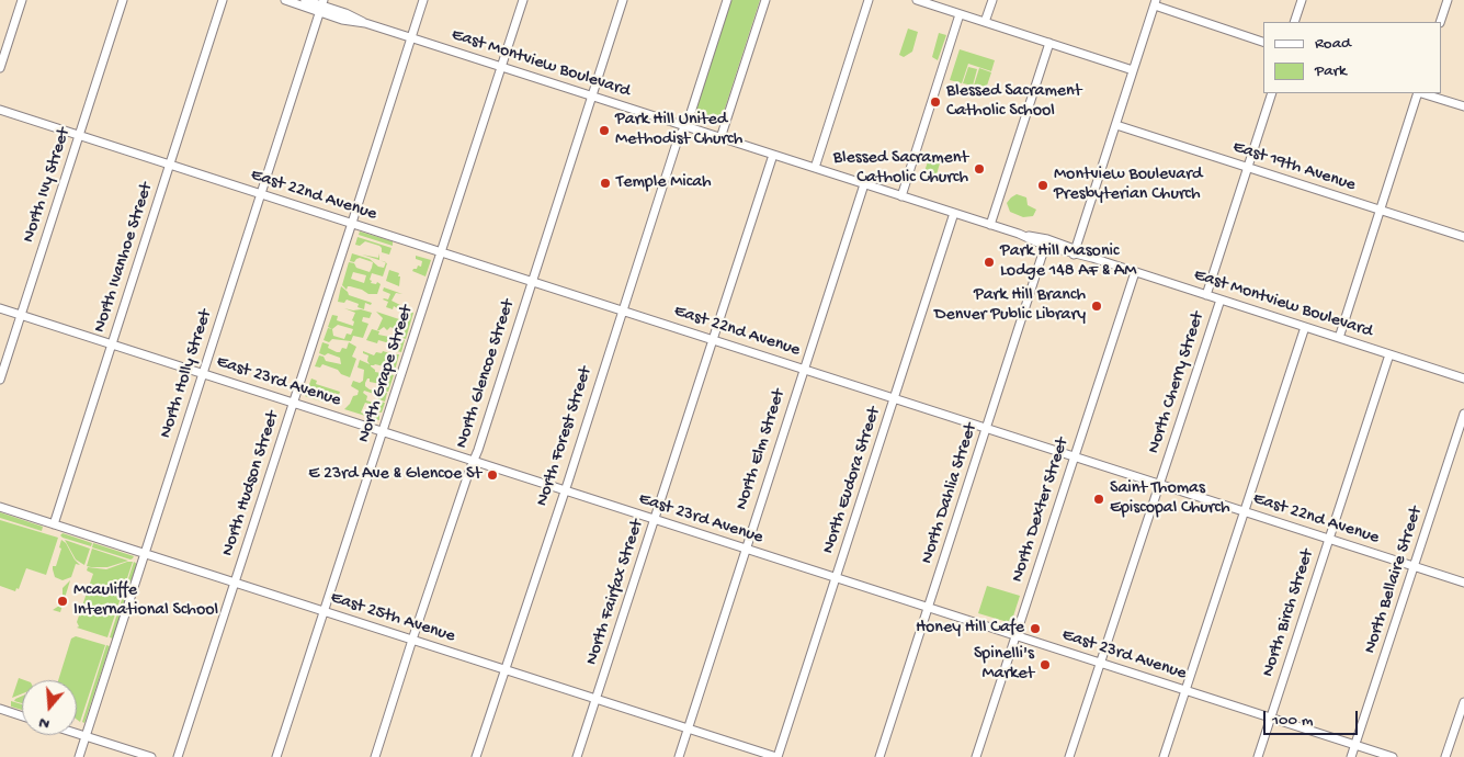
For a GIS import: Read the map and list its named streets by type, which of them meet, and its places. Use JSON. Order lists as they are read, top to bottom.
{
  "streets": {
    "street": [
      "East Montview Boulevard",
      "East 19th Avenue",
      "North Ivy Street",
      "East 22nd Avenue",
      "North Ivanhoe Street",
      "North Holly Street",
      "North Grape Street",
      "North Glencoe Street",
      "East 23rd Avenue",
      "North Cherry Street",
      "North Forest Street",
      "North Elm Street",
      "North Eudora Street",
      "North Hudson Street",
      "North Dahlia Street",
      "North Dexter Street",
      "North Bellaire Street",
      "North Fairfax Street",
      "North Birch Street",
      "East 25th Avenue"
    ]
  },
  "crossings": [
    ["East Montview Boulevard", "North Holly Street"],
    ["East Montview Boulevard", "North Grape Street"],
    ["East Montview Boulevard", "North Glencoe Street"],
    ["East Montview Boulevard", "North Cherry Street"],
    ["East Montview Boulevard", "North Forest Street"],
    ["East Montview Boulevard", "North Elm Street"],
    ["East Montview Boulevard", "North Eudora Street"],
    ["East Montview Boulevard", "North Hudson Street"],
    ["East Montview Boulevard", "North Dahlia Street"],
    ["East Montview Boulevard", "North Dexter Street"],
    ["East Montview Boulevard", "North Fairfax Street"],
    ["East Montview Boulevard", "North Birch Street"],
    ["East 19th Avenue", "North Cherry Street"],
    ["North Ivy Street", "East 22nd Avenue"],
    ["North Ivy Street", "East 23rd Avenue"],
    ["East 22nd Avenue", "North Ivanhoe Street"],
    ["East 22nd Avenue", "North Holly Street"],
    ["East 22nd Avenue", "North Grape Street"],
    ["East 22nd Avenue", "North Glencoe Street"],
    ["East 22nd Avenue", "North Cherry Street"],
    ["East 22nd Avenue", "North Forest Street"],
    ["East 22nd Avenue", "North Elm Street"],
    ["East 22nd Avenue", "North Eudora Street"],
    ["East 22nd Avenue", "North Hudson Street"],
    ["East 22nd Avenue", "North Dahlia Street"],
    ["East 22nd Avenue", "North Dexter Street"],
    ["East 22nd Avenue", "North Bellaire Street"],
    ["East 22nd Avenue", "North Fairfax Street"],
    ["East 22nd Avenue", "North Birch Street"],
    ["North Ivanhoe Street", "East 23rd Avenue"],
    ["North Ivanhoe Street", "East 25th Avenue"],
    ["North Holly Street", "East 23rd Avenue"],
    ["North Holly Street", "East 25th Avenue"],
    ["North Grape Street", "East 23rd Avenue"],
    ["North Grape Street", "East 25th Avenue"],
    ["North Glencoe Street", "East 23rd Avenue"],
    ["North Glencoe Street", "East 25th Avenue"],
    ["East 23rd Avenue", "North Cherry Street"],
    ["East 23rd Avenue", "North Forest Street"],
    ["East 23rd Avenue", "North Elm Street"],
    ["East 23rd Avenue", "North Eudora Street"],
    ["East 23rd Avenue", "North Hudson Street"],
    ["East 23rd Avenue", "North Dahlia Street"],
    ["East 23rd Avenue", "North Dexter Street"],
    ["East 23rd Avenue", "North Bellaire Street"],
    ["East 23rd Avenue", "North Fairfax Street"],
    ["East 23rd Avenue", "North Birch Street"],
    ["North Forest Street", "East 25th Avenue"],
    ["North Elm Street", "East 25th Avenue"],
    ["North Eudora Street", "East 25th Avenue"],
    ["North Hudson Street", "East 25th Avenue"],
    ["North Fairfax Street", "East 25th Avenue"]
  ],
  "places": [
    "Blessed Sacrament Catholic School",
    "Park Hill United Methodist Church",
    "Blessed Sacrament Catholic Church",
    "Temple Micah",
    "Montview Boulevard Presbyterian Church",
    "Park Hill Masonic Lodge 148 AF & AM",
    "Park Hill Branch Denver Public Library",
    "E 23rd Ave & Glencoe St",
    "Saint Thomas Episcopal Church",
    "Mcauliffe International School",
    "Honey Hill Cafe",
    "Spinelli's Market"
  ],
  "legend": ["Road", "Park"],
  "scale_bar": "100 m",
  "north": "bottom"
}
